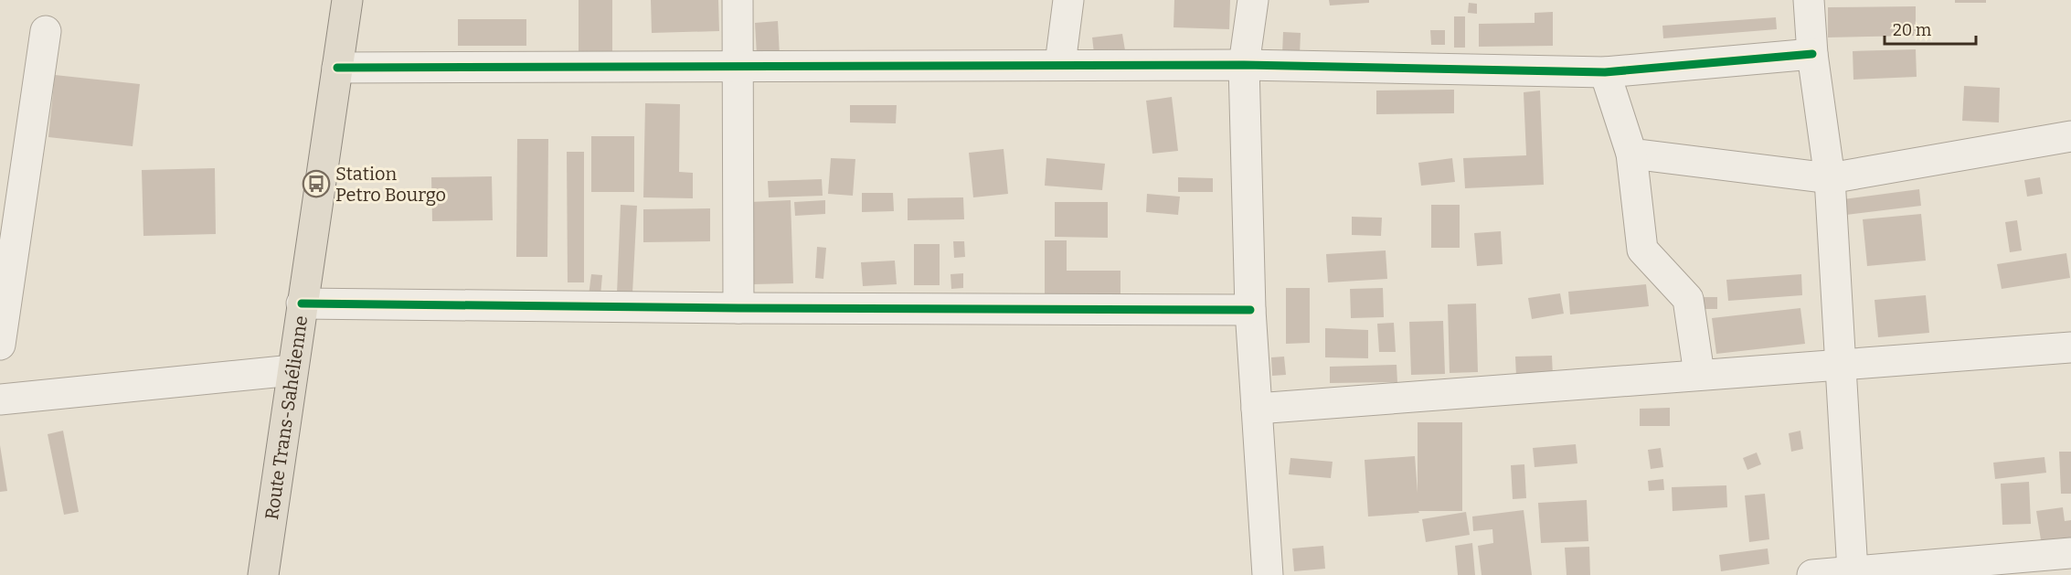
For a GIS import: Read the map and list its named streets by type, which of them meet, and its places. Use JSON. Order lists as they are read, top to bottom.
{
  "streets": {
    "highway": ["Route Trans-Sahélienne"]
  },
  "places": {
    "bus stop": ["Station Petro Bourgo"]
  },
  "scale_bar": "20 m"
}
